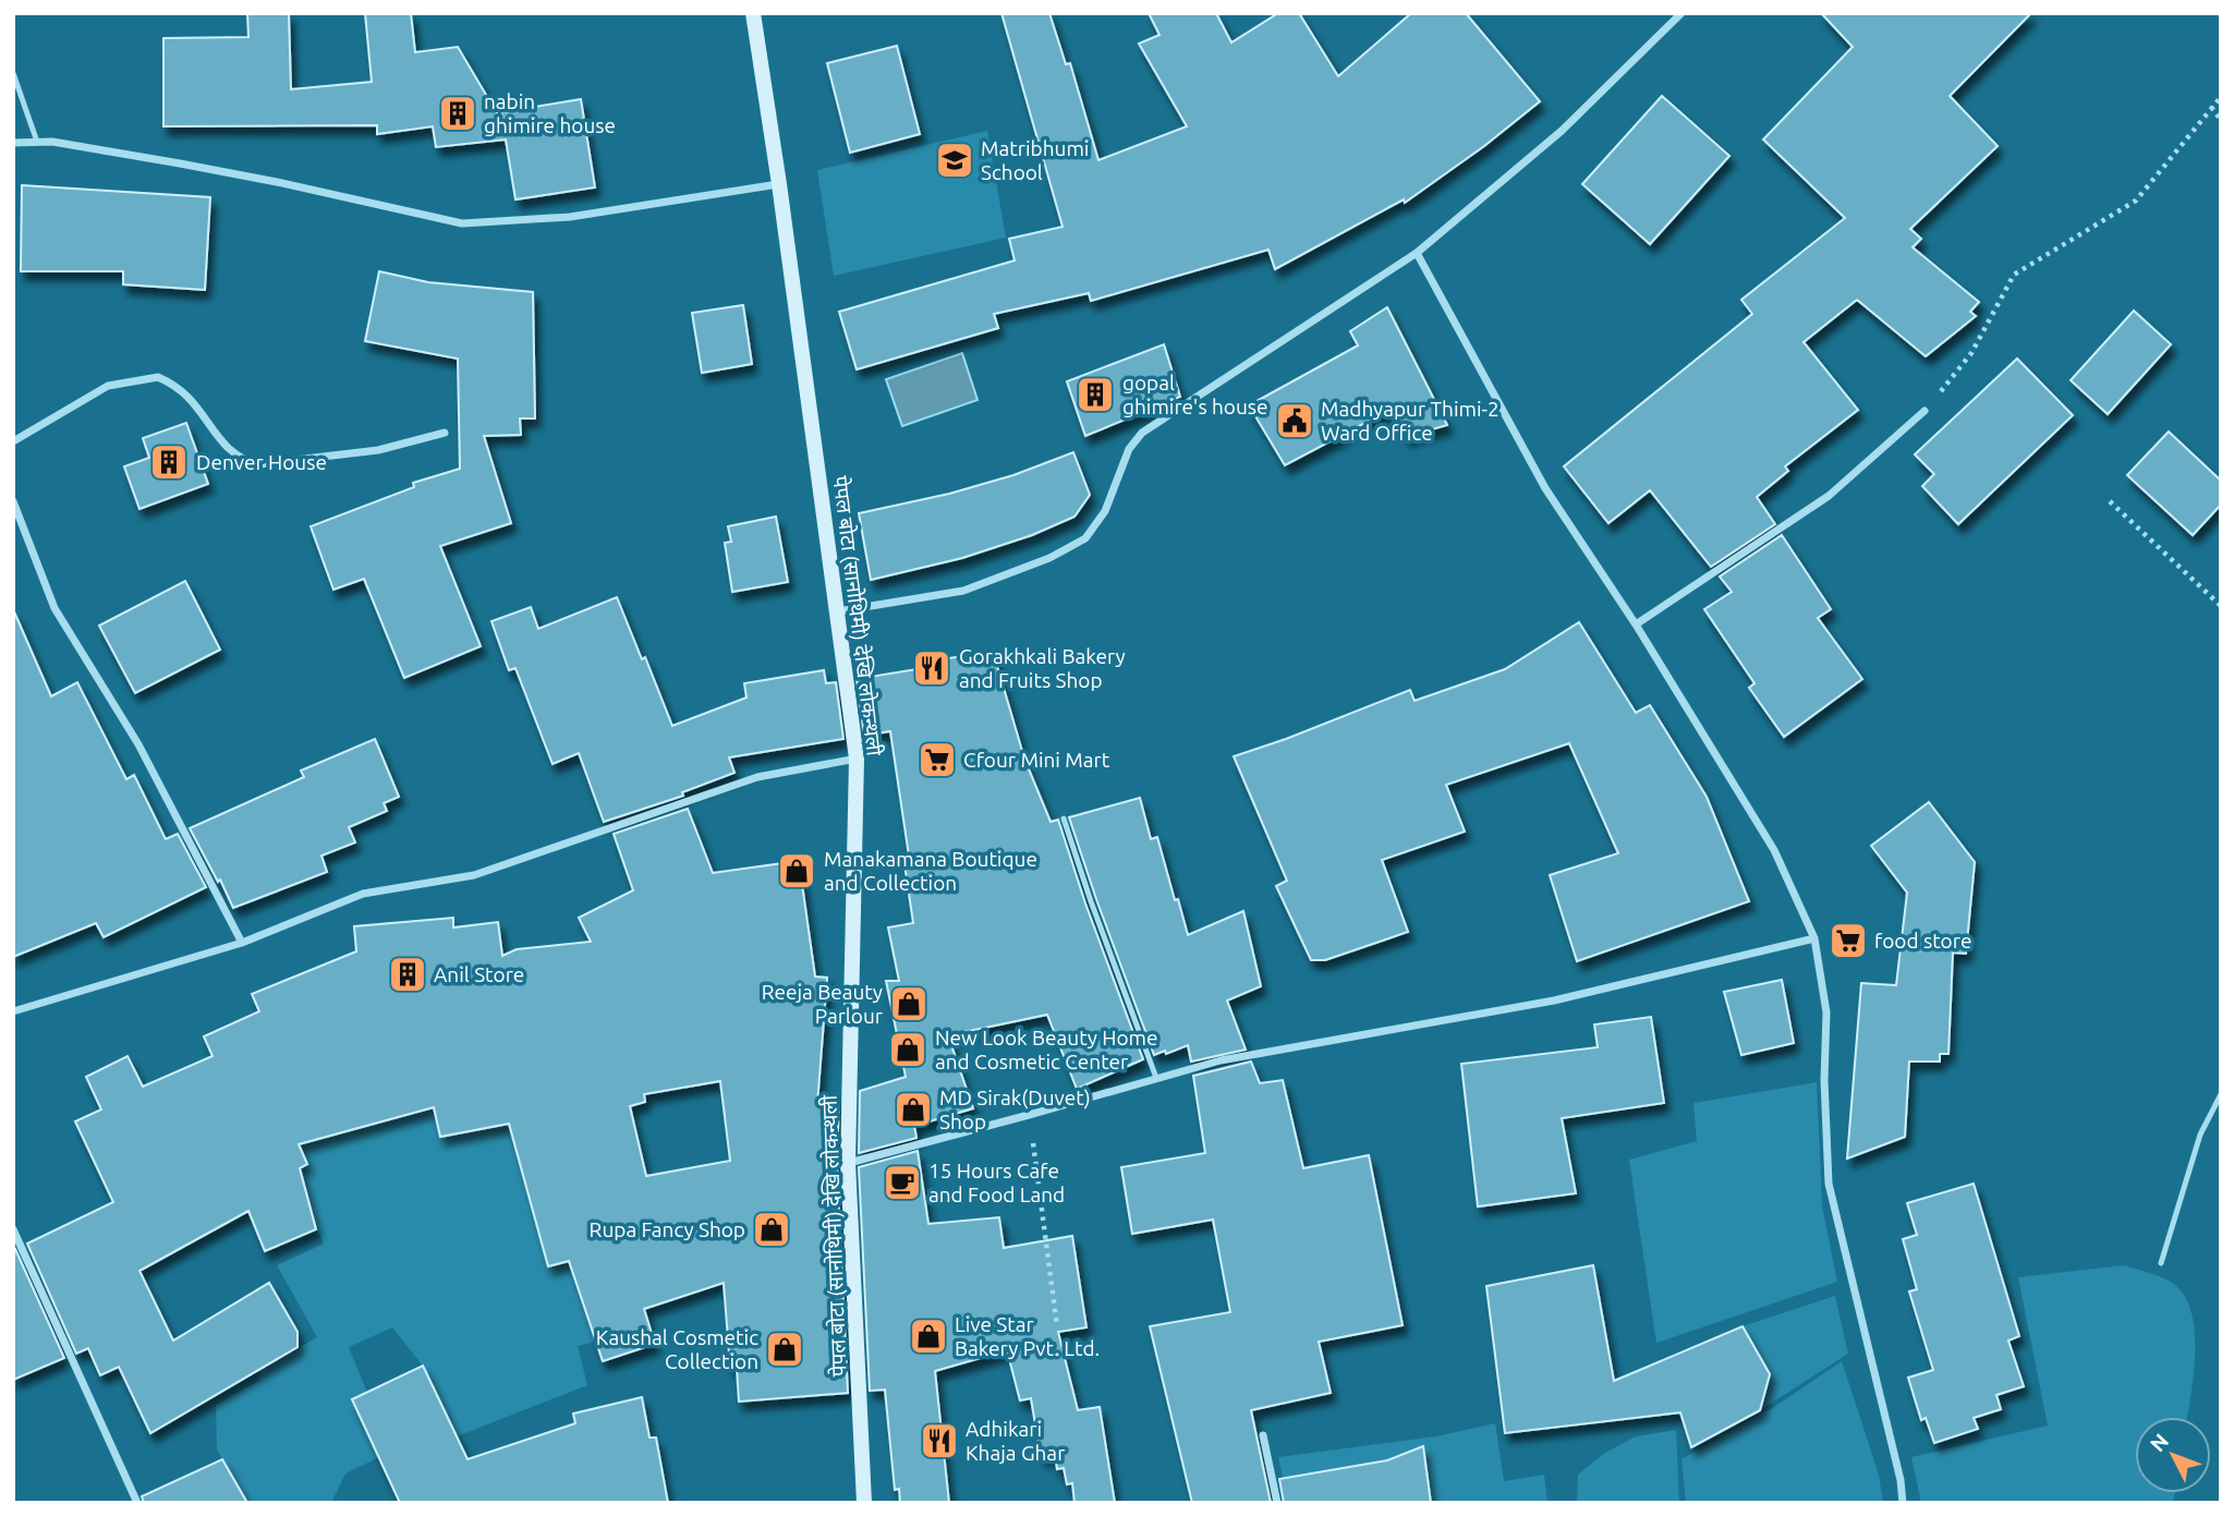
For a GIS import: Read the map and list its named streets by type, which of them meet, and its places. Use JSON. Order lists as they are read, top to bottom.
{
  "streets": {
    "main road": ["पेपल बोटा (सानोथिमी) देखि लोकन्थली"]
  },
  "places": {
    "building": [
      "nabin ghimire house",
      "gopal ghimire's house",
      "Denver House",
      "Anil Store"
    ],
    "school or university": ["Matribhumi School"],
    "public building": ["Madhyapur Thimi-2 Ward Office"],
    "restaurant": ["Gorakhkali Bakery and Fruits Shop", "Adhikari Khaja Ghar"],
    "supermarket": ["Cfour Mini Mart", "food store"],
    "shop": [
      "Manakamana Boutique and Collection",
      "Reeja Beauty Parlour",
      "New Look Beauty Home and Cosmetic Center",
      "MD Sirak(Duvet) Shop",
      "Rupa Fancy Shop",
      "Live Star Bakery Pvt. Ltd.",
      "Kaushal Cosmetic Collection"
    ],
    "cafe": ["15 Hours Cafe and Food Land"]
  },
  "north": "top left"
}
